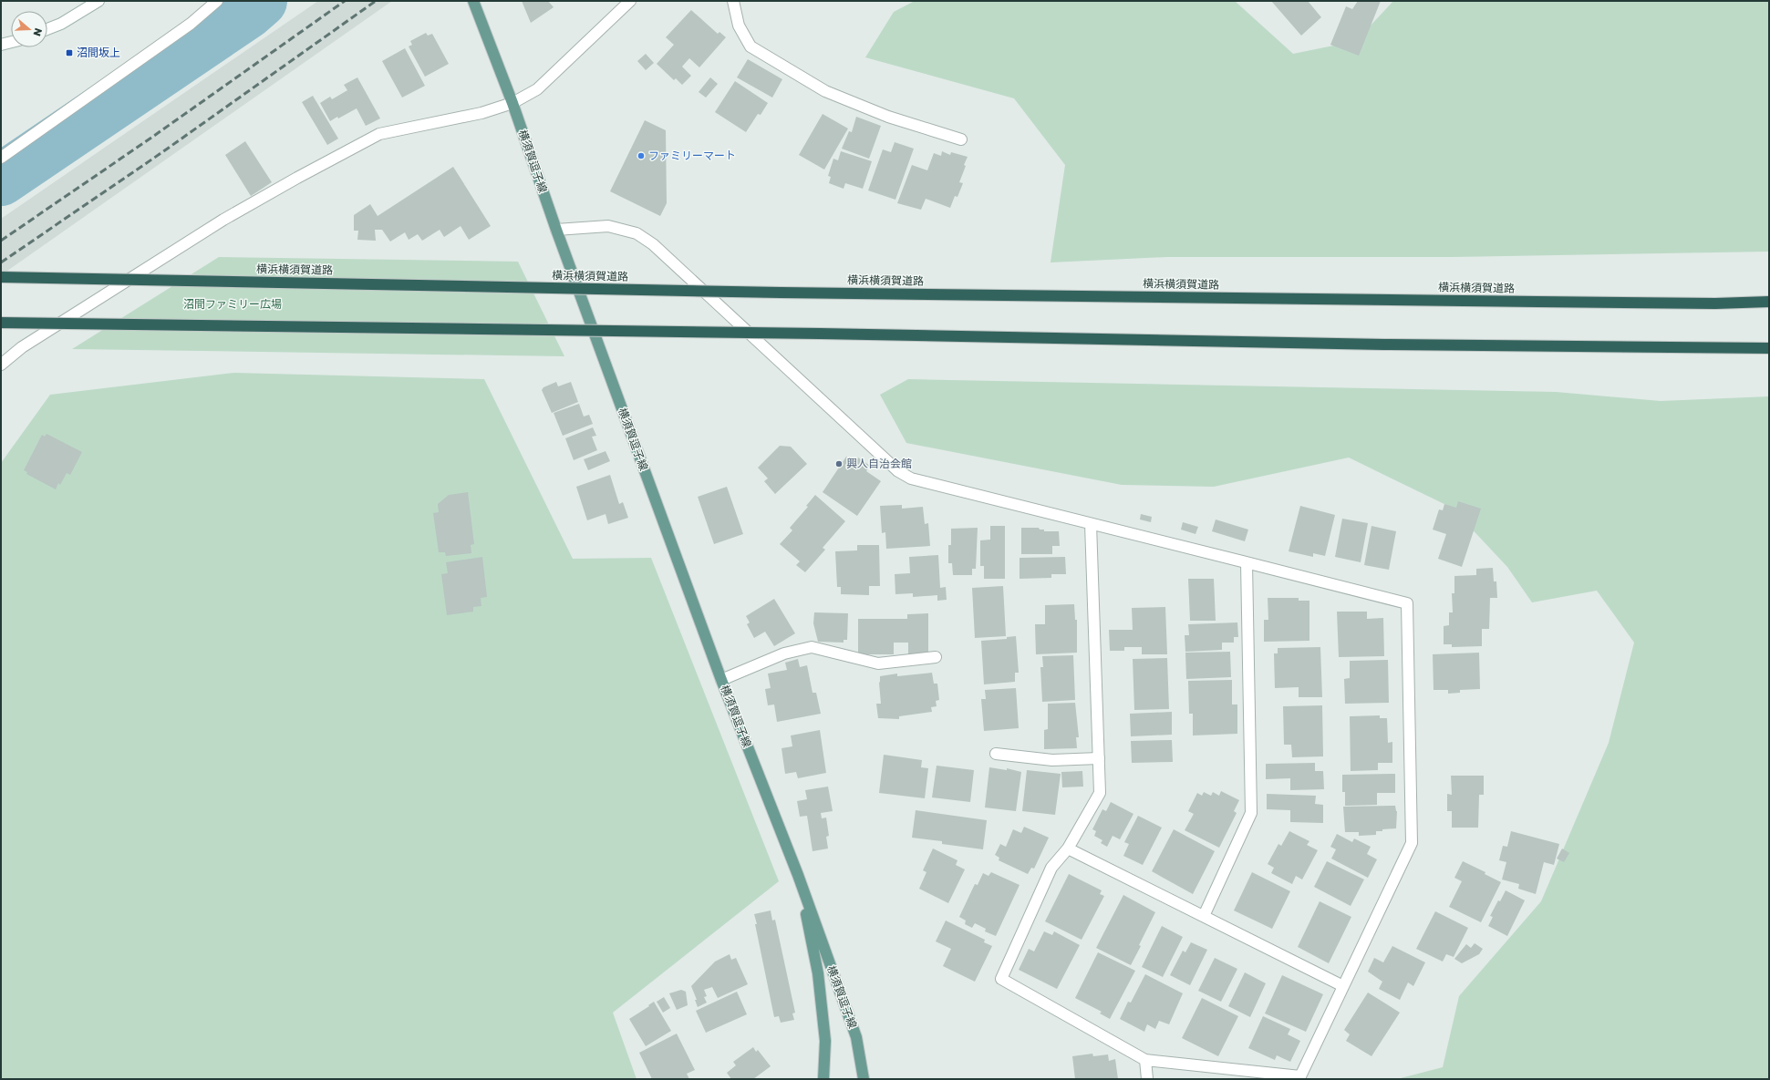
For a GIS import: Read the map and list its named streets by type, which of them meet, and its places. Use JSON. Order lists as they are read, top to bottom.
{
  "streets": {
    "highway": ["横浜横須賀道路"],
    "main road": ["横須賀逗子線"]
  },
  "parks": ["沼間ファミリー広場"],
  "places": {
    "transit": ["沼間坂上"],
    "other": ["ファミリーマート", "興人自治会館"]
  },
  "north": "right"
}
